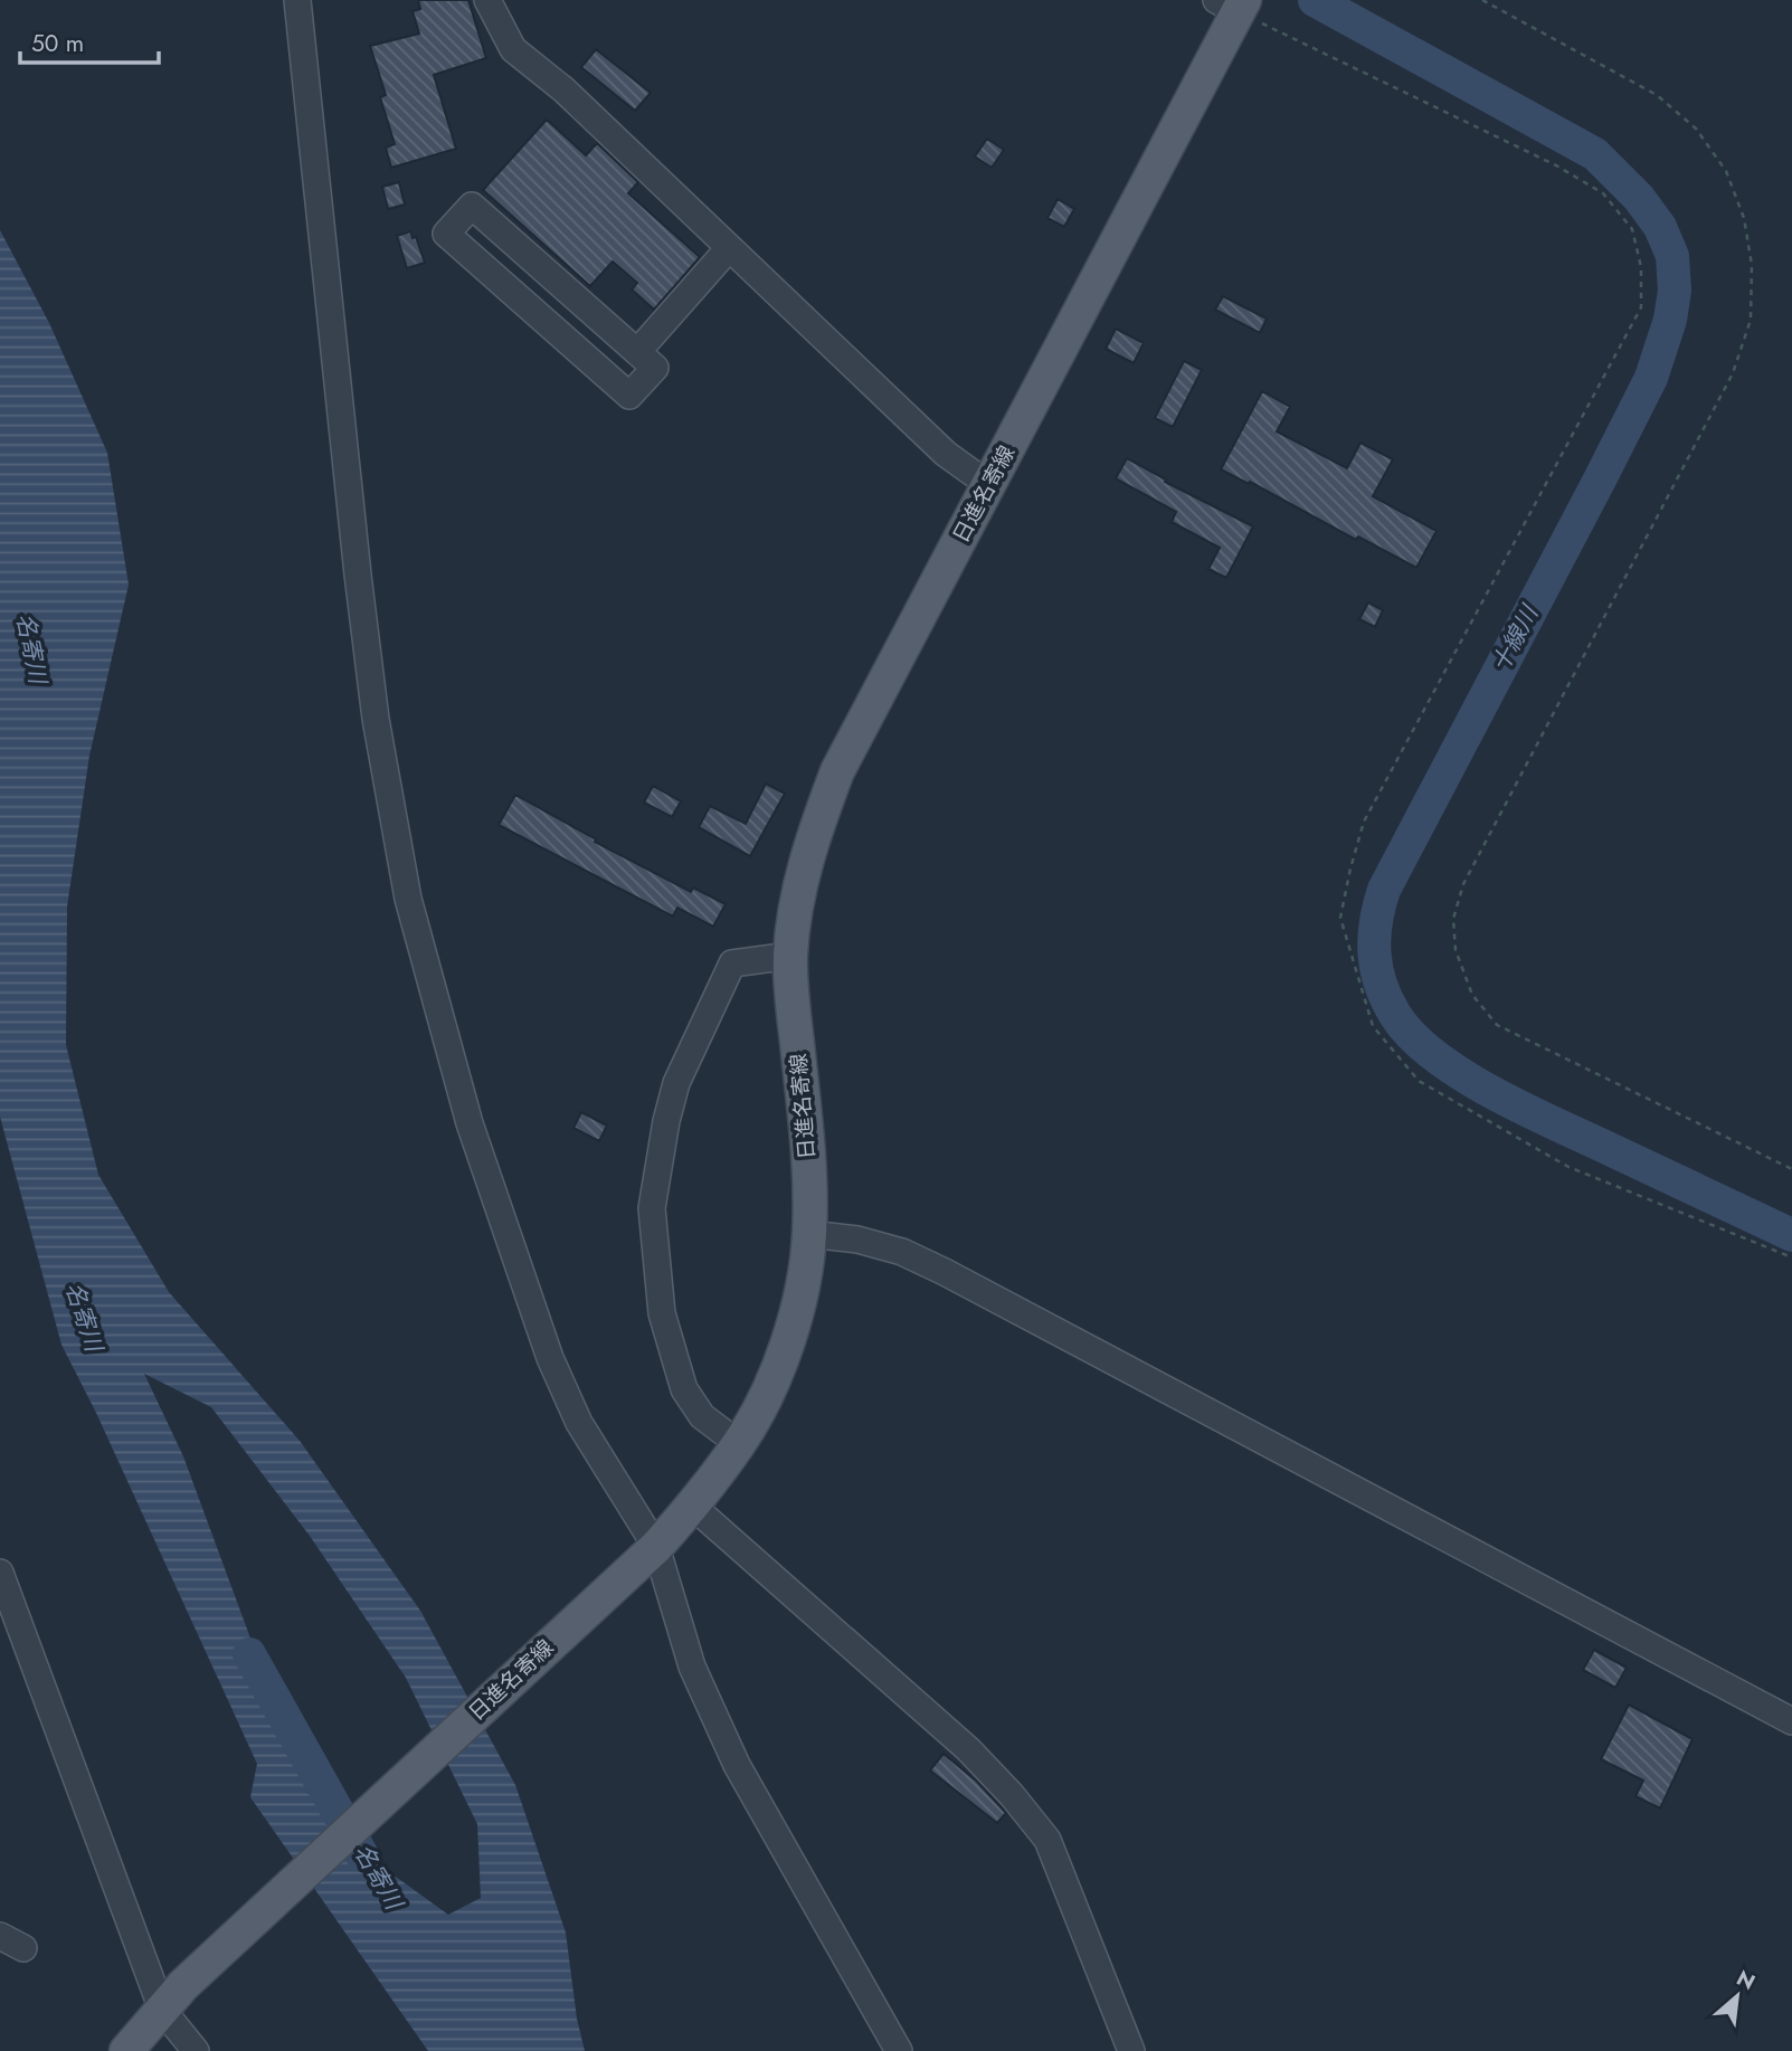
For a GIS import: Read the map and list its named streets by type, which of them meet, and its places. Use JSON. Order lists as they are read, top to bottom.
{
  "streets": {
    "main road": ["日進名寄線"]
  },
  "water": ["十線川", "名寄川"],
  "scale_bar": "50 m",
  "north": "top right"
}
